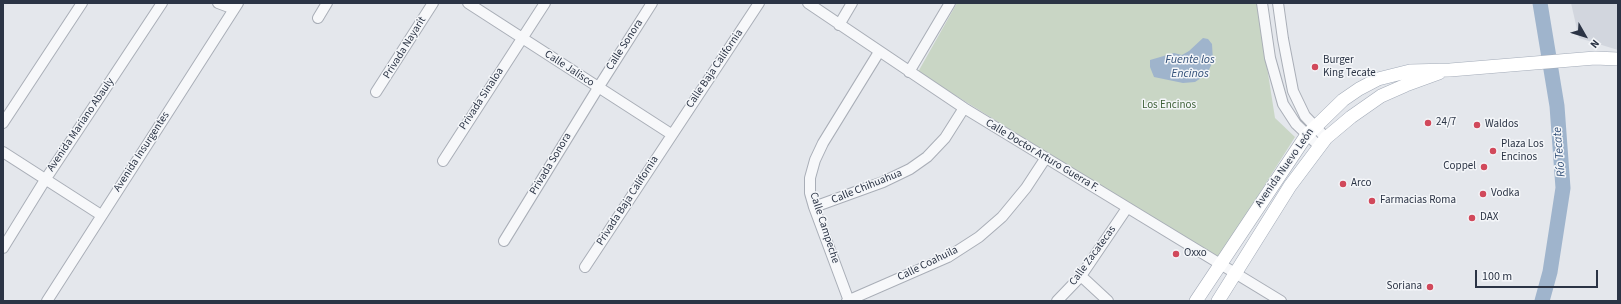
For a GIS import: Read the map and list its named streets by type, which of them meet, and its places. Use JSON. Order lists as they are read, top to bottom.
{
  "streets": {
    "main road": ["Avenida Nuevo León"],
    "street": [
      "Calle Sonora",
      "Privada Nayarit",
      "Calle Jalisco",
      "Calle Baja California",
      "Privada Sinaloa",
      "Avenida Mariano Abauly",
      "Avenida Insurgentes",
      "Calle Doctor Arturo Guerra F.",
      "Privada Sonora",
      "Calle Chihuahua",
      "Privada Baja California",
      "Calle Campeche",
      "Calle Zacatecas",
      "Calle Coahuila"
    ]
  },
  "crossings": [
    ["Calle Sonora", "Calle Jalisco"],
    ["Calle Sonora", "Privada Sonora"],
    ["Calle Jalisco", "Calle Baja California"],
    ["Calle Jalisco", "Privada Sinaloa"],
    ["Calle Jalisco", "Privada Sonora"],
    ["Calle Jalisco", "Privada Baja California"],
    ["Calle Baja California", "Privada Baja California"],
    ["Calle Doctor Arturo Guerra F.", "Avenida Nuevo León"],
    ["Calle Doctor Arturo Guerra F.", "Calle Chihuahua"],
    ["Calle Doctor Arturo Guerra F.", "Calle Campeche"],
    ["Calle Doctor Arturo Guerra F.", "Calle Zacatecas"],
    ["Calle Doctor Arturo Guerra F.", "Calle Coahuila"],
    ["Calle Chihuahua", "Calle Campeche"],
    ["Calle Campeche", "Calle Coahuila"]
  ],
  "water": ["Fuente los Encinos", "Río Tecate"],
  "parks": ["Los Encinos"],
  "places": [
    "Burger King Tecate",
    "24/7",
    "Waldos",
    "Plaza Los Encinos",
    "Coppel",
    "Arco",
    "Vodka",
    "Farmacias Roma",
    "DAX",
    "Oxxo",
    "Soriana"
  ],
  "scale_bar": "100 m",
  "north": "bottom right"
}
